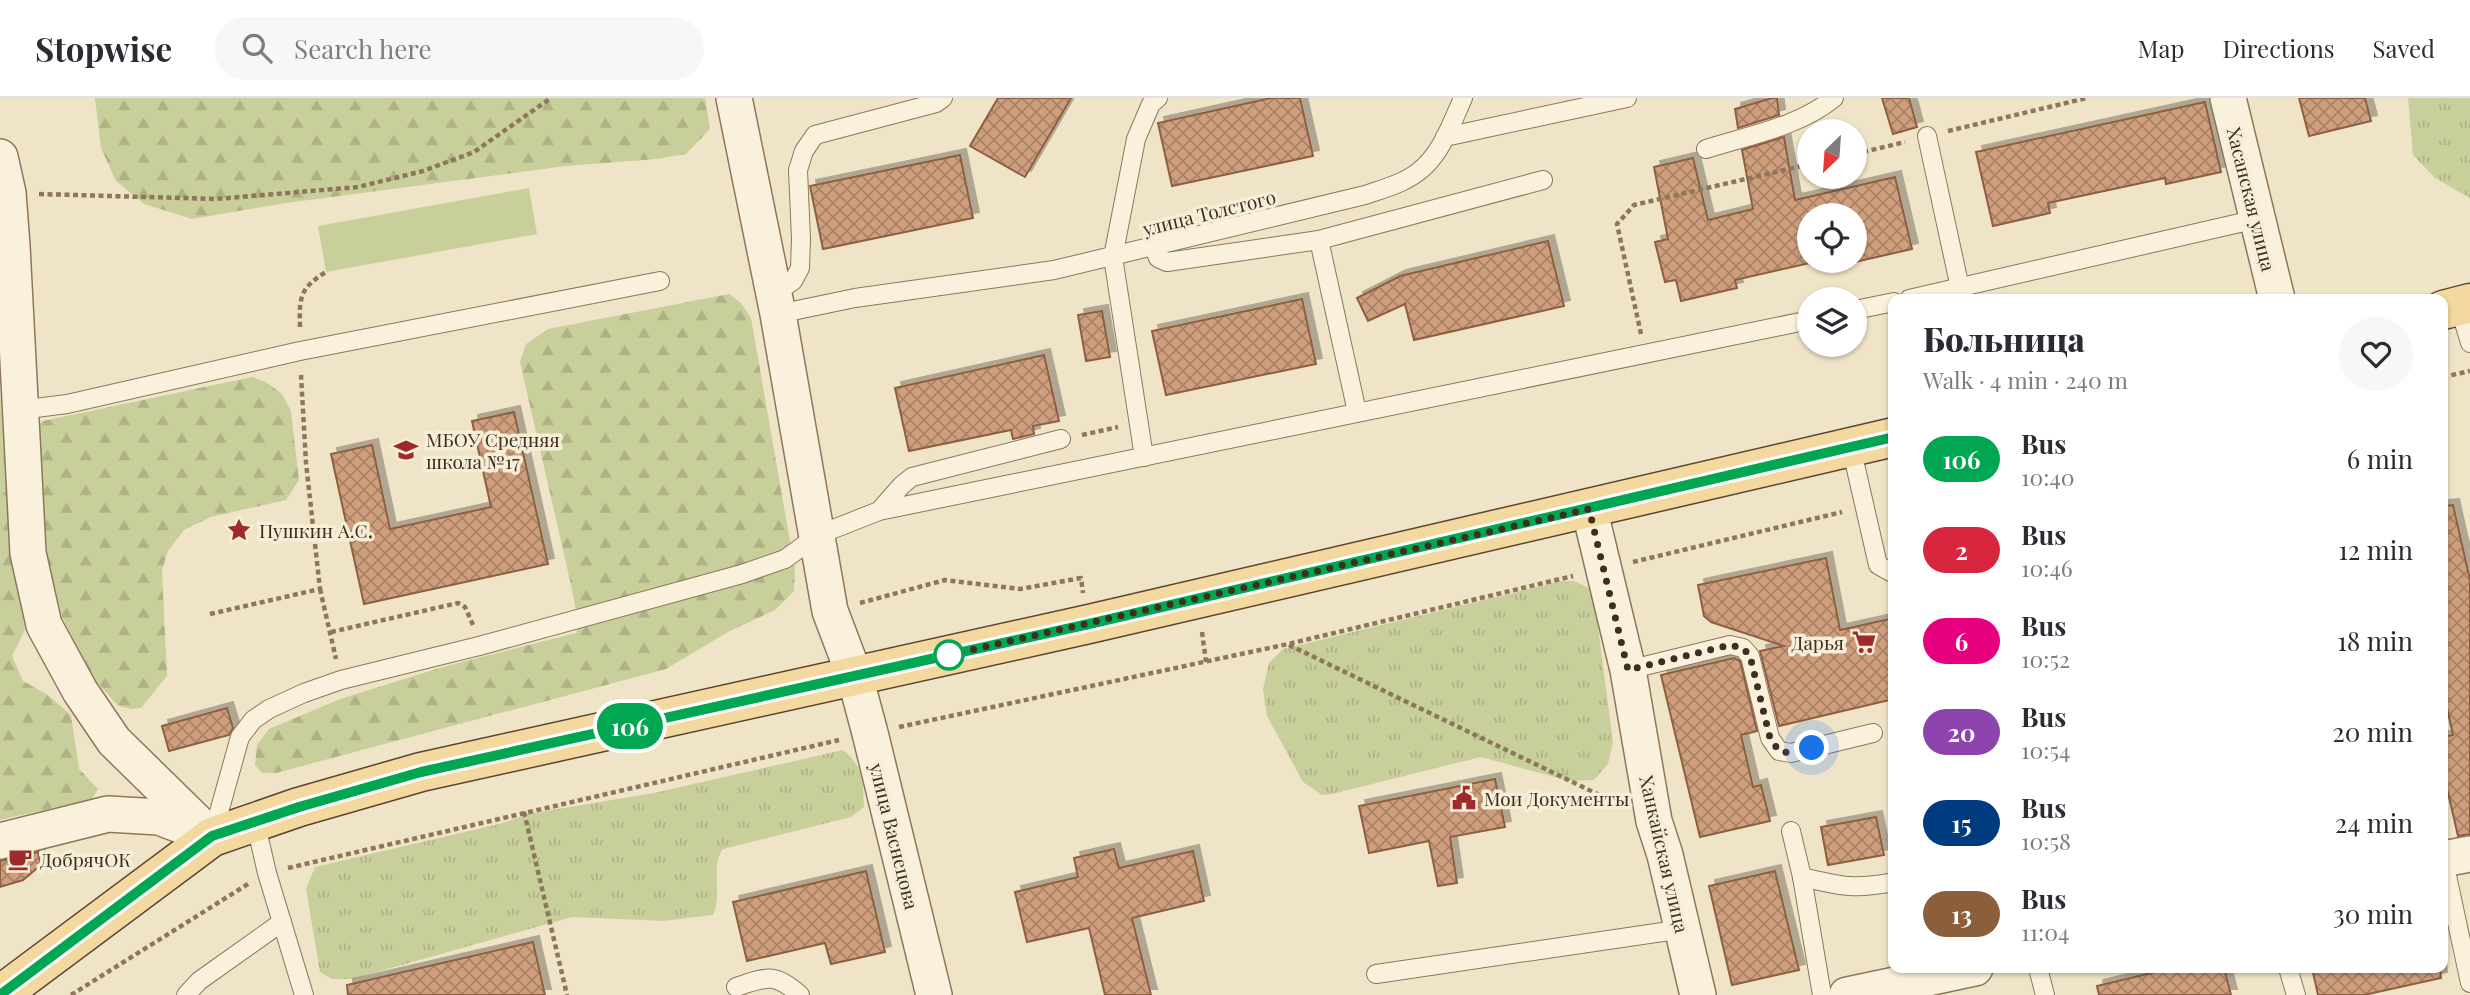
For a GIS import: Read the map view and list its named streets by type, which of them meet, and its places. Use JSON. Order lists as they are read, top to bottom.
{
  "streets": {
    "street": ["Хасанская улица", "улица Васнецова", "Ханкайская улица"],
    "lane": ["улица Толстого"]
  },
  "crossings": [
    ["улица Толстого", "улица Васнецова"]
  ],
  "places": {
    "school or university": ["МБОУ Средняя школа №17"],
    "place": ["Пушкин А.С."],
    "supermarket": ["Дарья"],
    "public building": ["Мои Документы"],
    "cafe": ["ДобрячОК"]
  },
  "lines": ["bus line 106"],
  "north": "bottom left",
  "page": {
    "header": "Stopwise",
    "search": "Search here",
    "nav": ["Map", "Directions", "Saved"],
    "on_map": "106",
    "heading": ["Больница", "Walk · 4 min · 240 m"],
    "list": [
      {
        "mark": "106",
        "name": "Bus",
        "note": "10:40",
        "value": "6 min"
      },
      {
        "mark": "2",
        "name": "Bus",
        "note": "10:46",
        "value": "12 min"
      },
      {
        "mark": "6",
        "name": "Bus",
        "note": "10:52",
        "value": "18 min"
      },
      {
        "mark": "20",
        "name": "Bus",
        "note": "10:54",
        "value": "20 min"
      },
      {
        "mark": "15",
        "name": "Bus",
        "note": "10:58",
        "value": "24 min"
      },
      {
        "mark": "13",
        "name": "Bus",
        "note": "11:04",
        "value": "30 min"
      }
    ]
  }
}
